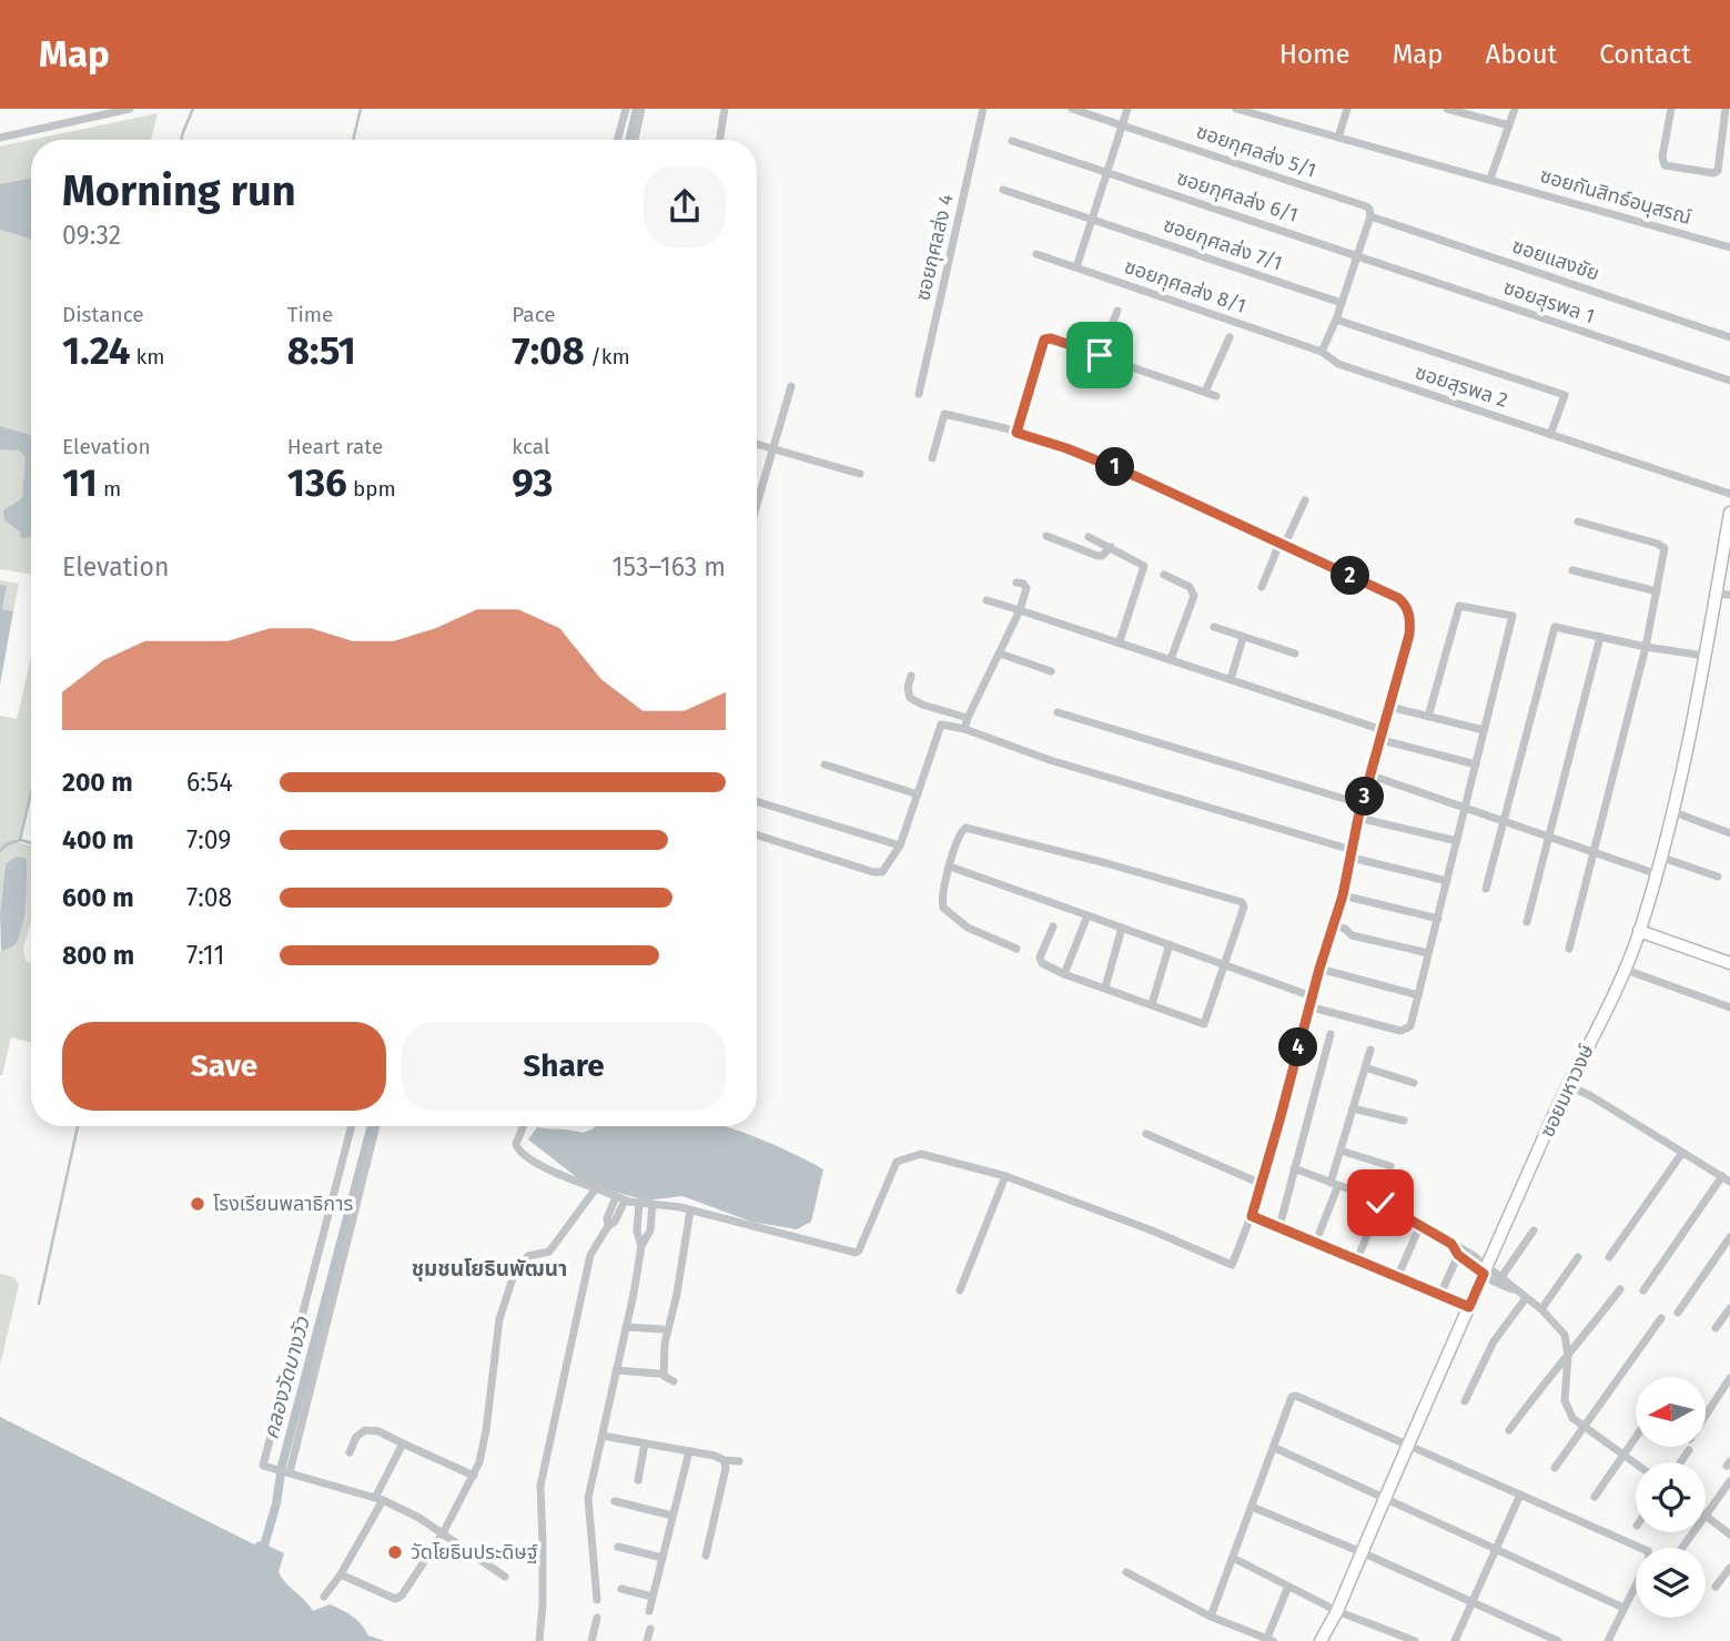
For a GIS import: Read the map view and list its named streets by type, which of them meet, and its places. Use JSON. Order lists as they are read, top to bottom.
{
  "streets": {
    "street": [
      "ซอยกุศลส่ง 5/1",
      "ซอยกุศลส่ง 6/1",
      "ซอยกันสิทธ์อนุสรณ์",
      "ซอยกุศลส่ง 7/1",
      "ซอยกุศลส่ง 4",
      "ซอยแสงชัย",
      "ซอยกุศลส่ง 8/1",
      "ซอยสุรพล 1",
      "ซอยสุรพล 2",
      "ซอยมหาวงษ์"
    ]
  },
  "crossings": [
    ["ซอยกุศลส่ง 5/1", "ซอยแสงชัย"],
    ["ซอยกุศลส่ง 6/1", "ซอยสุรพล 1"],
    ["ซอยกุศลส่ง 8/1", "ซอยสุรพล 2"]
  ],
  "districts": ["ชุมชนโยธินพัฒนา"],
  "water": ["คลองวัดบางวัว"],
  "places": ["โรงเรียนพลาธิการ", "วัดโยธินประดิษฐ์"],
  "north": "left",
  "page": {
    "header": "Map",
    "nav": [
      "Home",
      "Map",
      "About",
      "Contact"
    ],
    "heading": ["Morning run", "09:32"],
    "stats": [
      ["Distance", "1.24 km"],
      ["Time", "8:51"],
      ["Pace", "7:08 /km"],
      ["Elevation", "11 m"],
      ["Heart rate", "136 bpm"],
      ["kcal", "93"]
    ],
    "pins": [
      "1",
      "2",
      "3",
      "4"
    ],
    "chart": ["Elevation", "153–163 m"],
    "list": [
      {
        "name": "200 m",
        "note": "6:54"
      },
      {
        "name": "400 m",
        "note": "7:09"
      },
      {
        "name": "600 m",
        "note": "7:08"
      },
      {
        "name": "800 m",
        "note": "7:11"
      }
    ],
    "buttons": ["Save", "Share"]
  }
}
